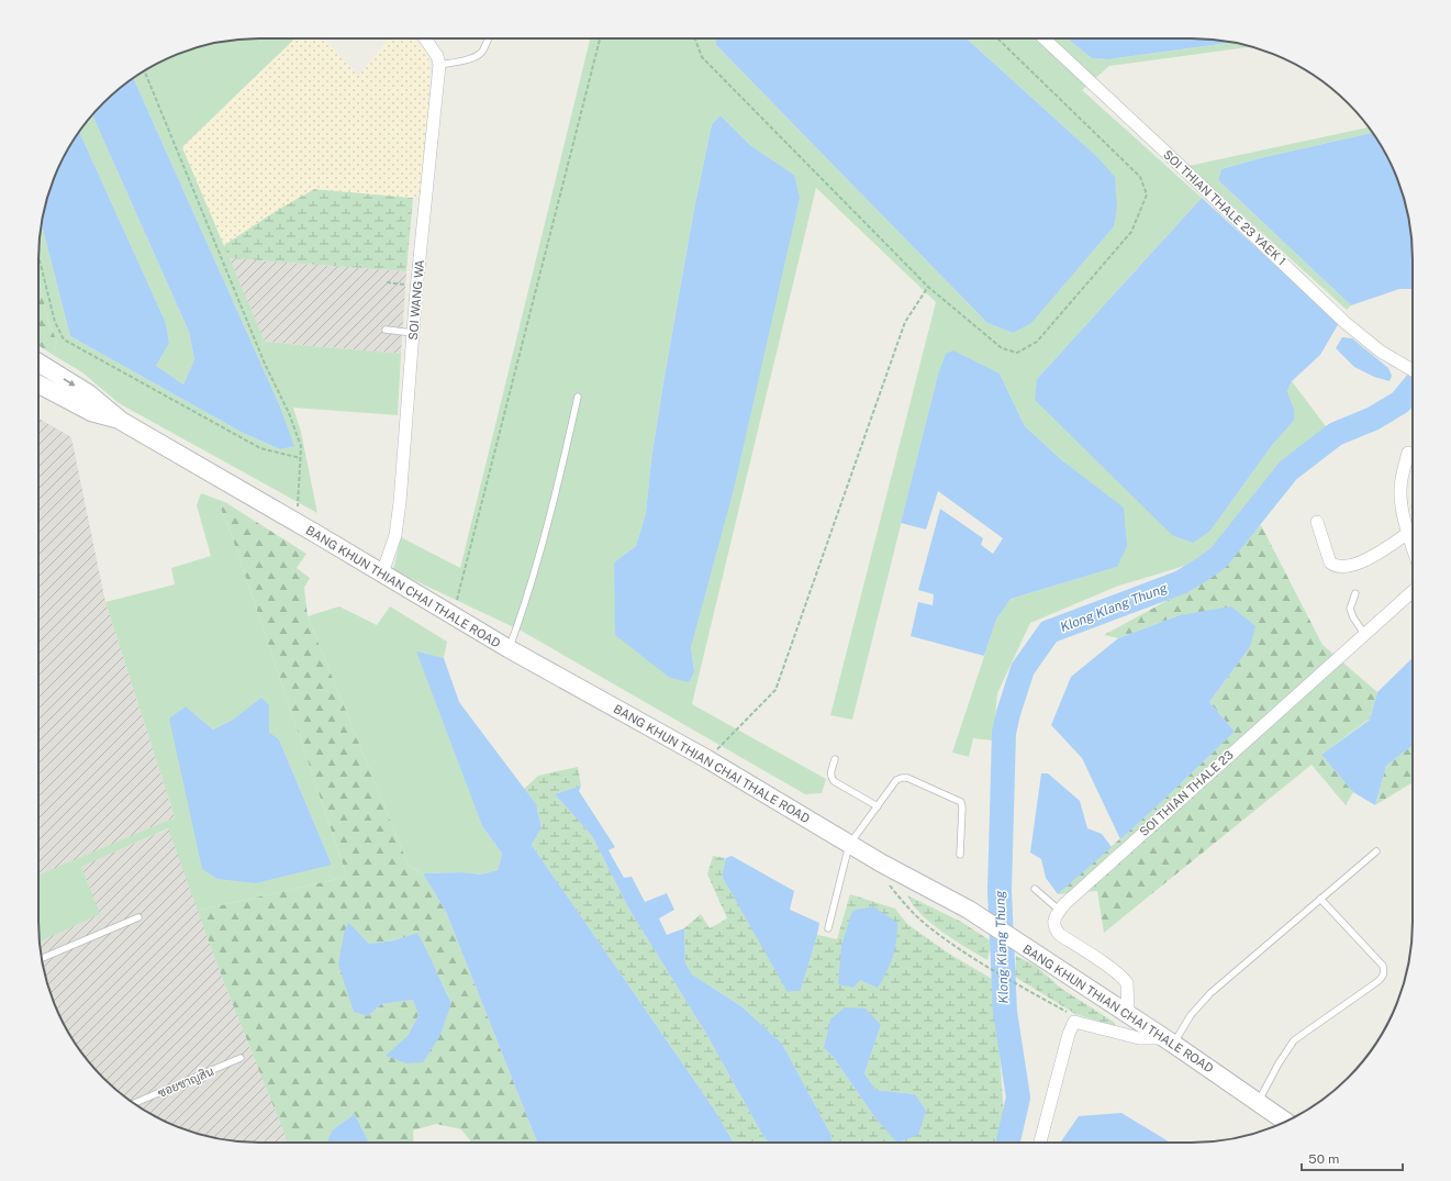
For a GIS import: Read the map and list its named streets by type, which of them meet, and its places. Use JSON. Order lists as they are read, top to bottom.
{
  "streets": {
    "main road": ["BANG KHUN THIAN CHAI THALE ROAD"],
    "street": ["SOI THIAN THALE 23 YAEK 1", "SOI WANG WA", "SOI THIAN THALE 23"],
    "lane": ["ซอยชาญสิน"]
  },
  "crossings": [
    ["SOI WANG WA", "BANG KHUN THIAN CHAI THALE ROAD"]
  ],
  "water": ["Klong Klang Thung"],
  "scale_bar": "50 m"
}
